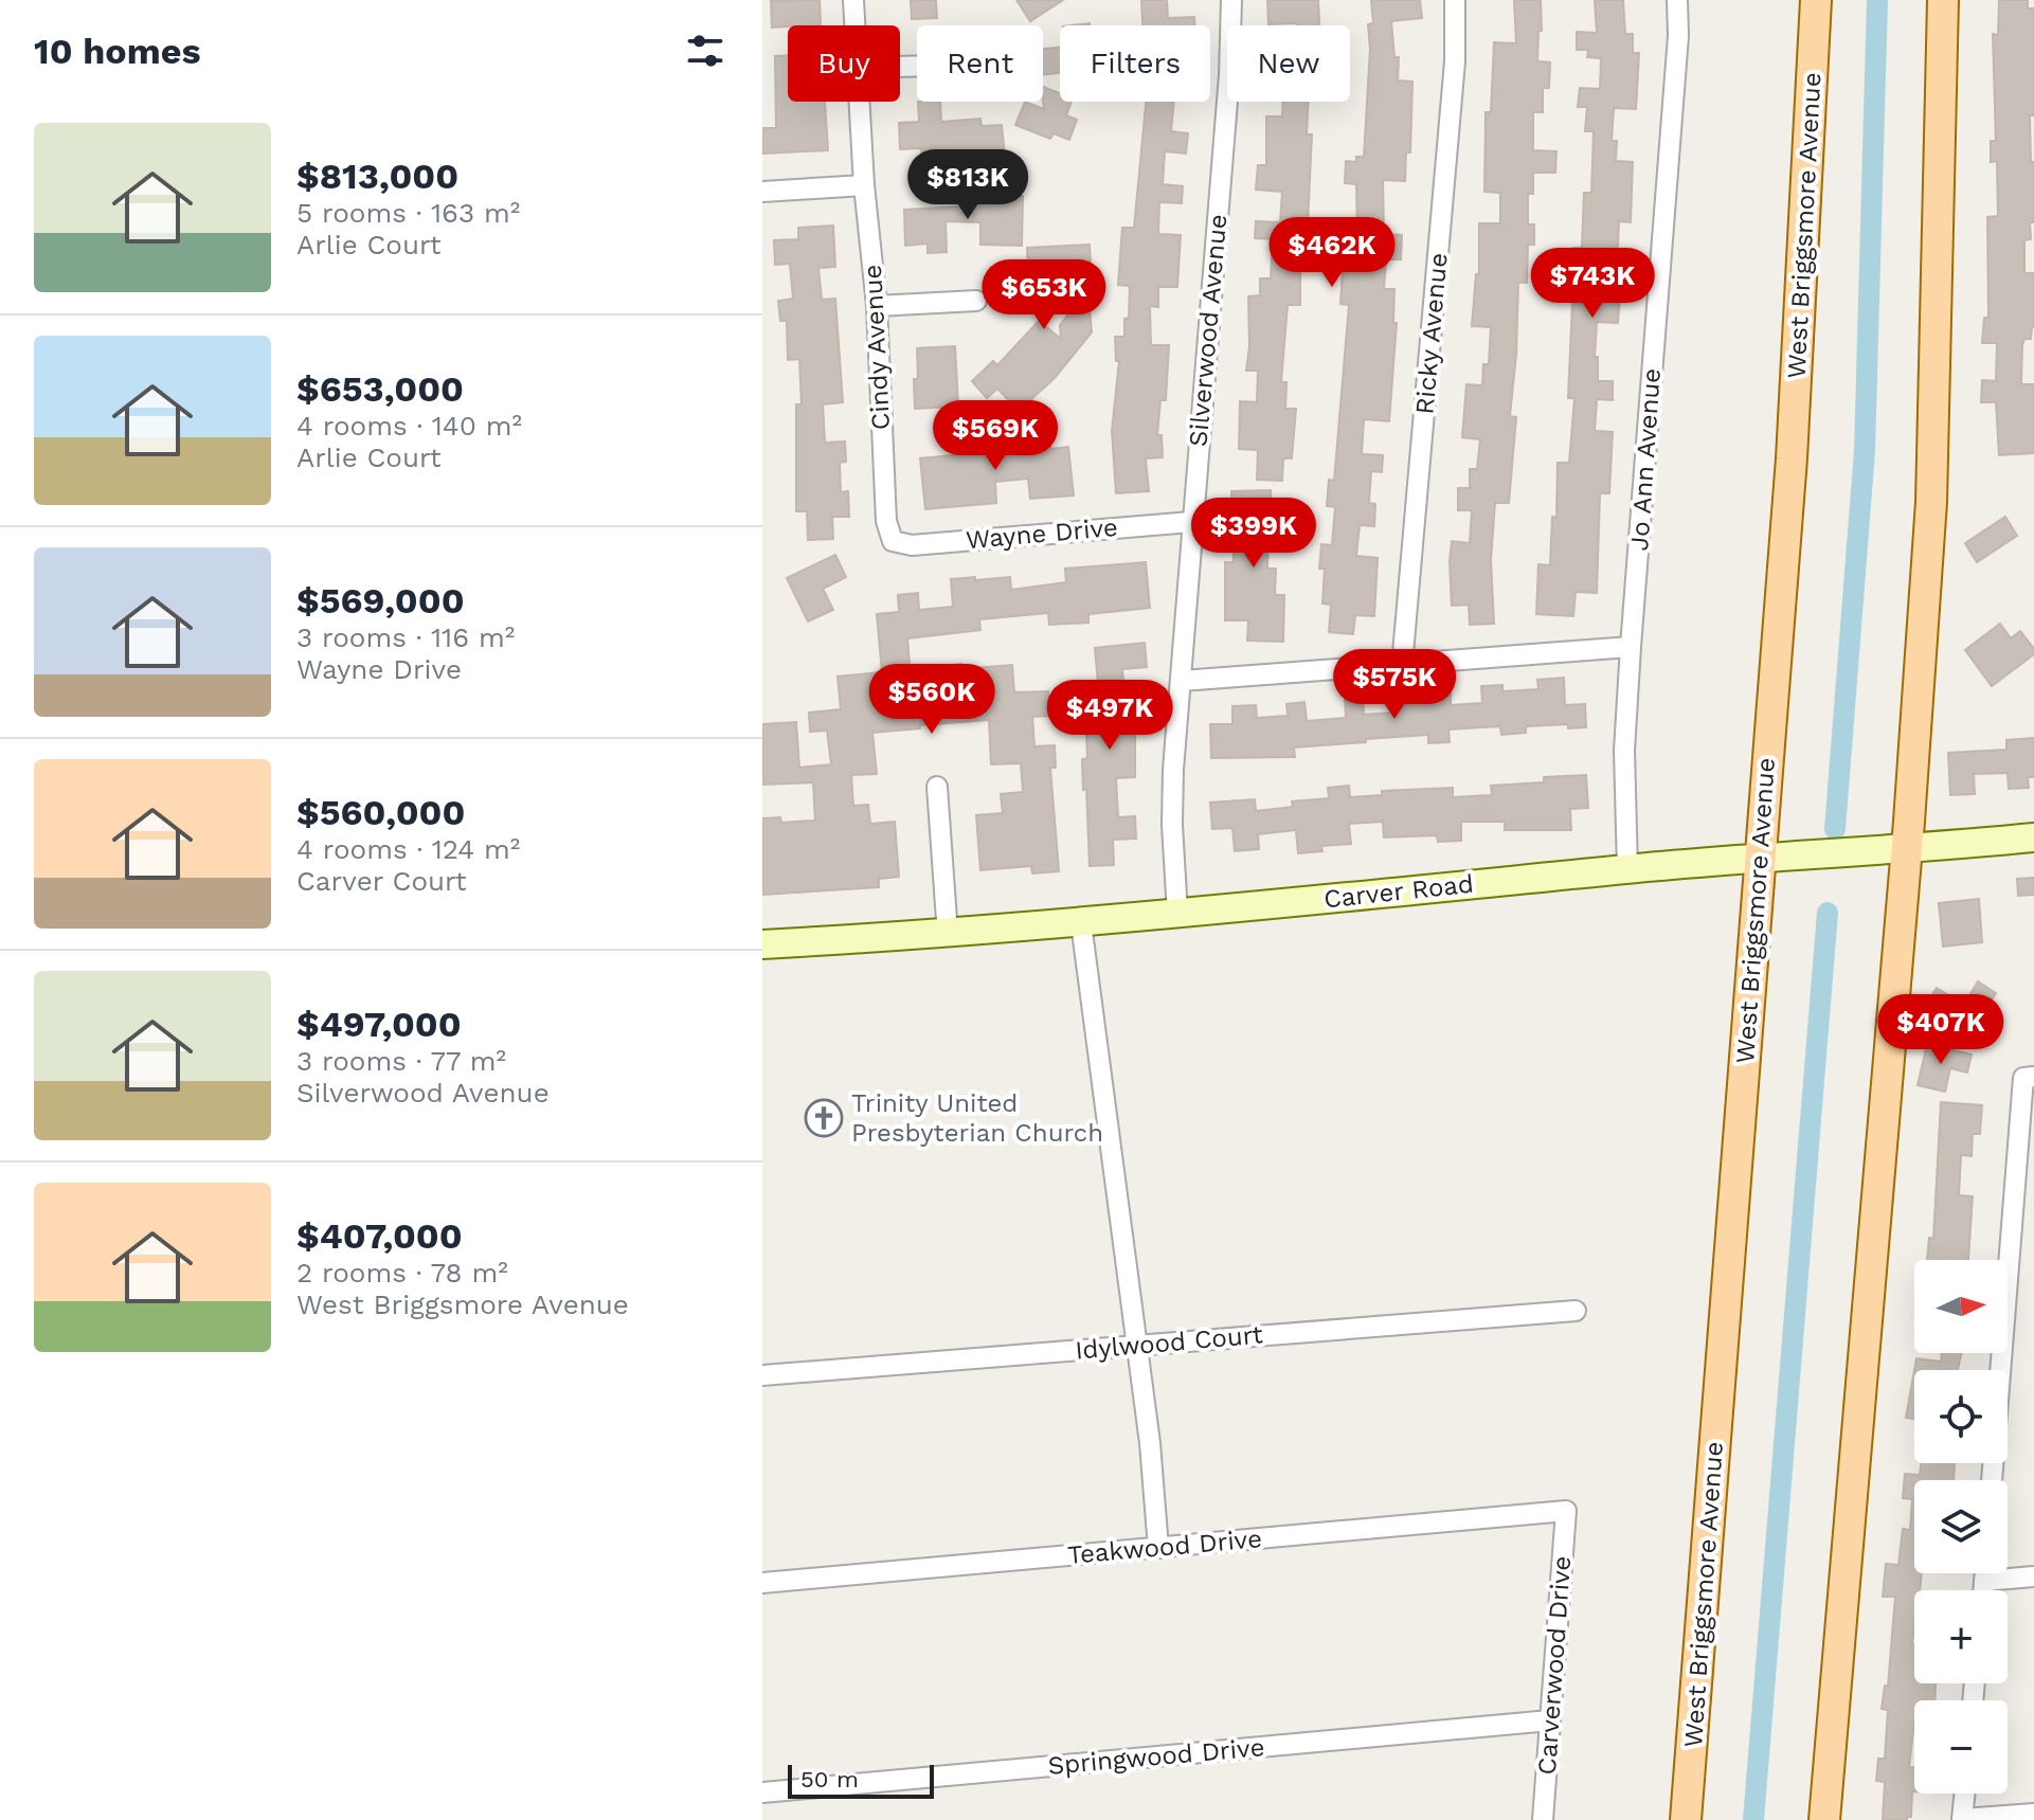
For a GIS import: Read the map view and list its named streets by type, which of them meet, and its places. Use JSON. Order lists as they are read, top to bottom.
{
  "streets": {
    "main road": ["West Briggsmore Avenue"],
    "street": [
      "Silverwood Avenue",
      "Ricky Avenue",
      "Cindy Avenue",
      "Jo Ann Avenue",
      "Wayne Drive",
      "Carver Road",
      "Idylwood Court",
      "Teakwood Drive",
      "Carverwood Drive",
      "Springwood Drive"
    ]
  },
  "crossings": [
    ["West Briggsmore Avenue", "Carver Road"],
    ["Silverwood Avenue", "Wayne Drive"],
    ["Silverwood Avenue", "Carver Road"],
    ["Cindy Avenue", "Wayne Drive"],
    ["Jo Ann Avenue", "Carver Road"],
    ["Teakwood Drive", "Carverwood Drive"],
    ["Carverwood Drive", "Springwood Drive"]
  ],
  "places": {
    "church": ["Trinity United Presbyterian Church"]
  },
  "scale_bar": "50 m",
  "north": "right",
  "page": {
    "heading": "10 homes",
    "chip": [
      "Buy",
      "Rent",
      "Filters",
      "New"
    ],
    "list": [
      {
        "name": "$813,000",
        "note": "5 rooms · 163 m² · Arlie Court"
      },
      {
        "name": "$653,000",
        "note": "4 rooms · 140 m² · Arlie Court"
      },
      {
        "name": "$569,000",
        "note": "3 rooms · 116 m² · Wayne Drive"
      },
      {
        "name": "$560,000",
        "note": "4 rooms · 124 m² · Carver Court"
      },
      {
        "name": "$497,000",
        "note": "3 rooms · 77 m² · Silverwood Avenue"
      },
      {
        "name": "$407,000",
        "note": "2 rooms · 78 m² · West Briggsmore Avenue"
      }
    ],
    "price": [
      "$813K",
      "$462K",
      "$743K",
      "$653K",
      "$569K",
      "$399K",
      "$575K",
      "$560K",
      "$497K",
      "$407K"
    ],
    "map_buttons": ["+", "−"],
    "scale": "50 m"
  }
}
